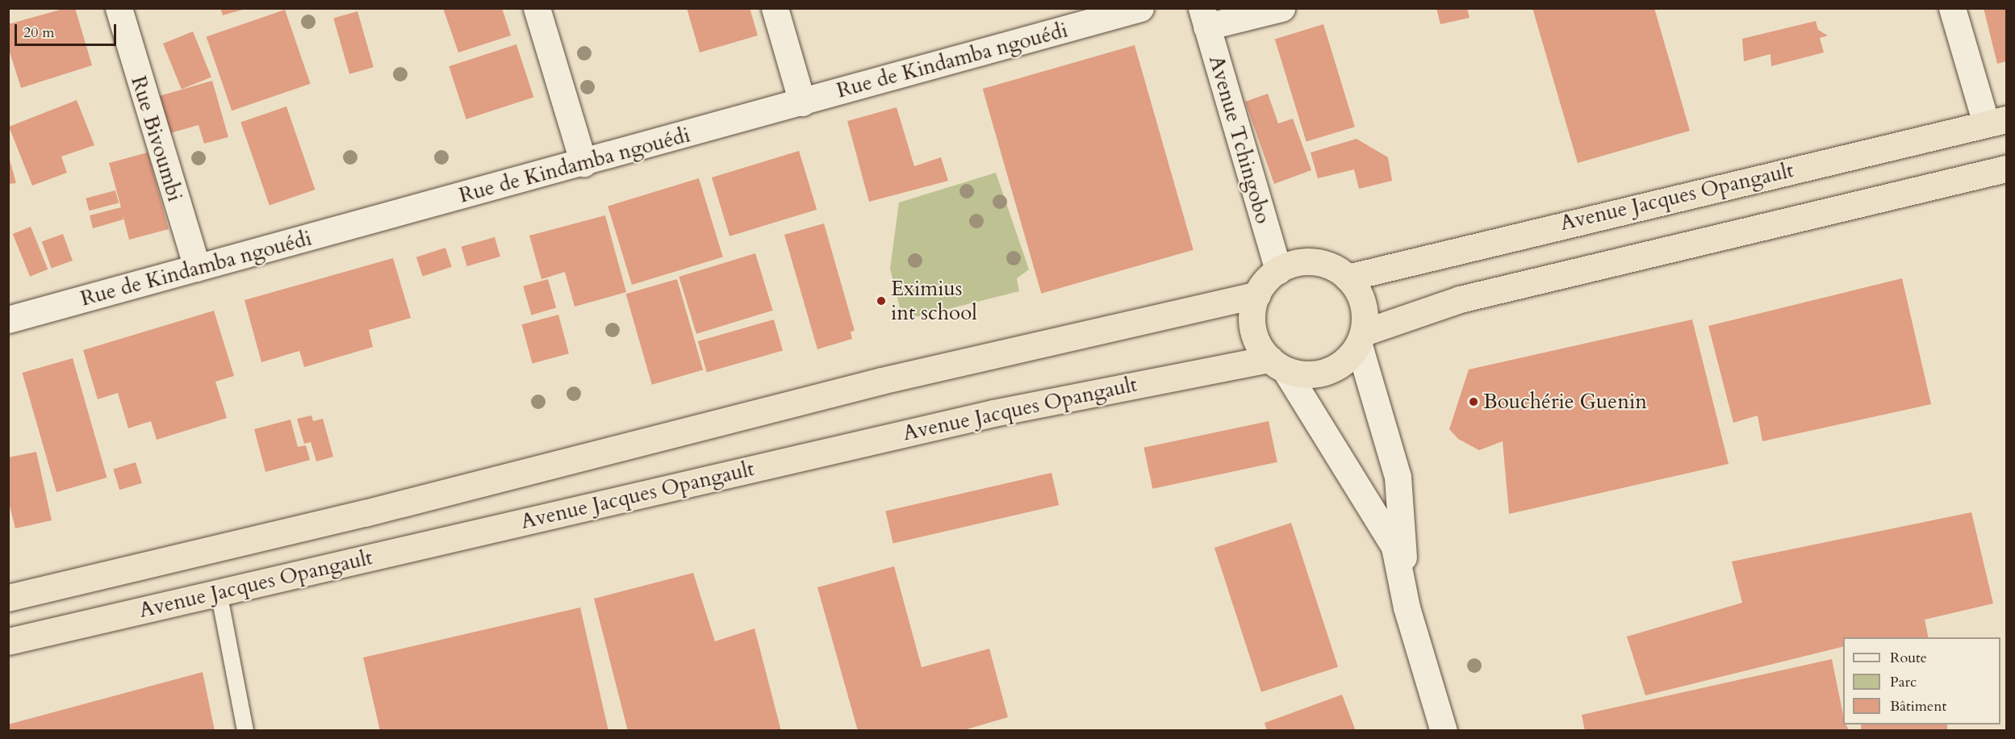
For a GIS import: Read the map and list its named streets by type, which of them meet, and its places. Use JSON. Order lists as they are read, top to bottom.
{
  "streets": {
    "highway": ["Avenue Jacques Opangault"],
    "street": ["Rue de Kindamba ngouédi", "Rue Bivoumbi", "Avenue Tchingobo"]
  },
  "crossings": [
    ["Rue de Kindamba ngouédi", "Rue Bivoumbi"],
    ["Avenue Tchingobo", "Avenue Jacques Opangault"]
  ],
  "places": ["Eximius int school", "Bouchérie Guenin"],
  "legend": ["Route", "Parc", "Bâtiment"],
  "scale_bar": "20 m"
}
